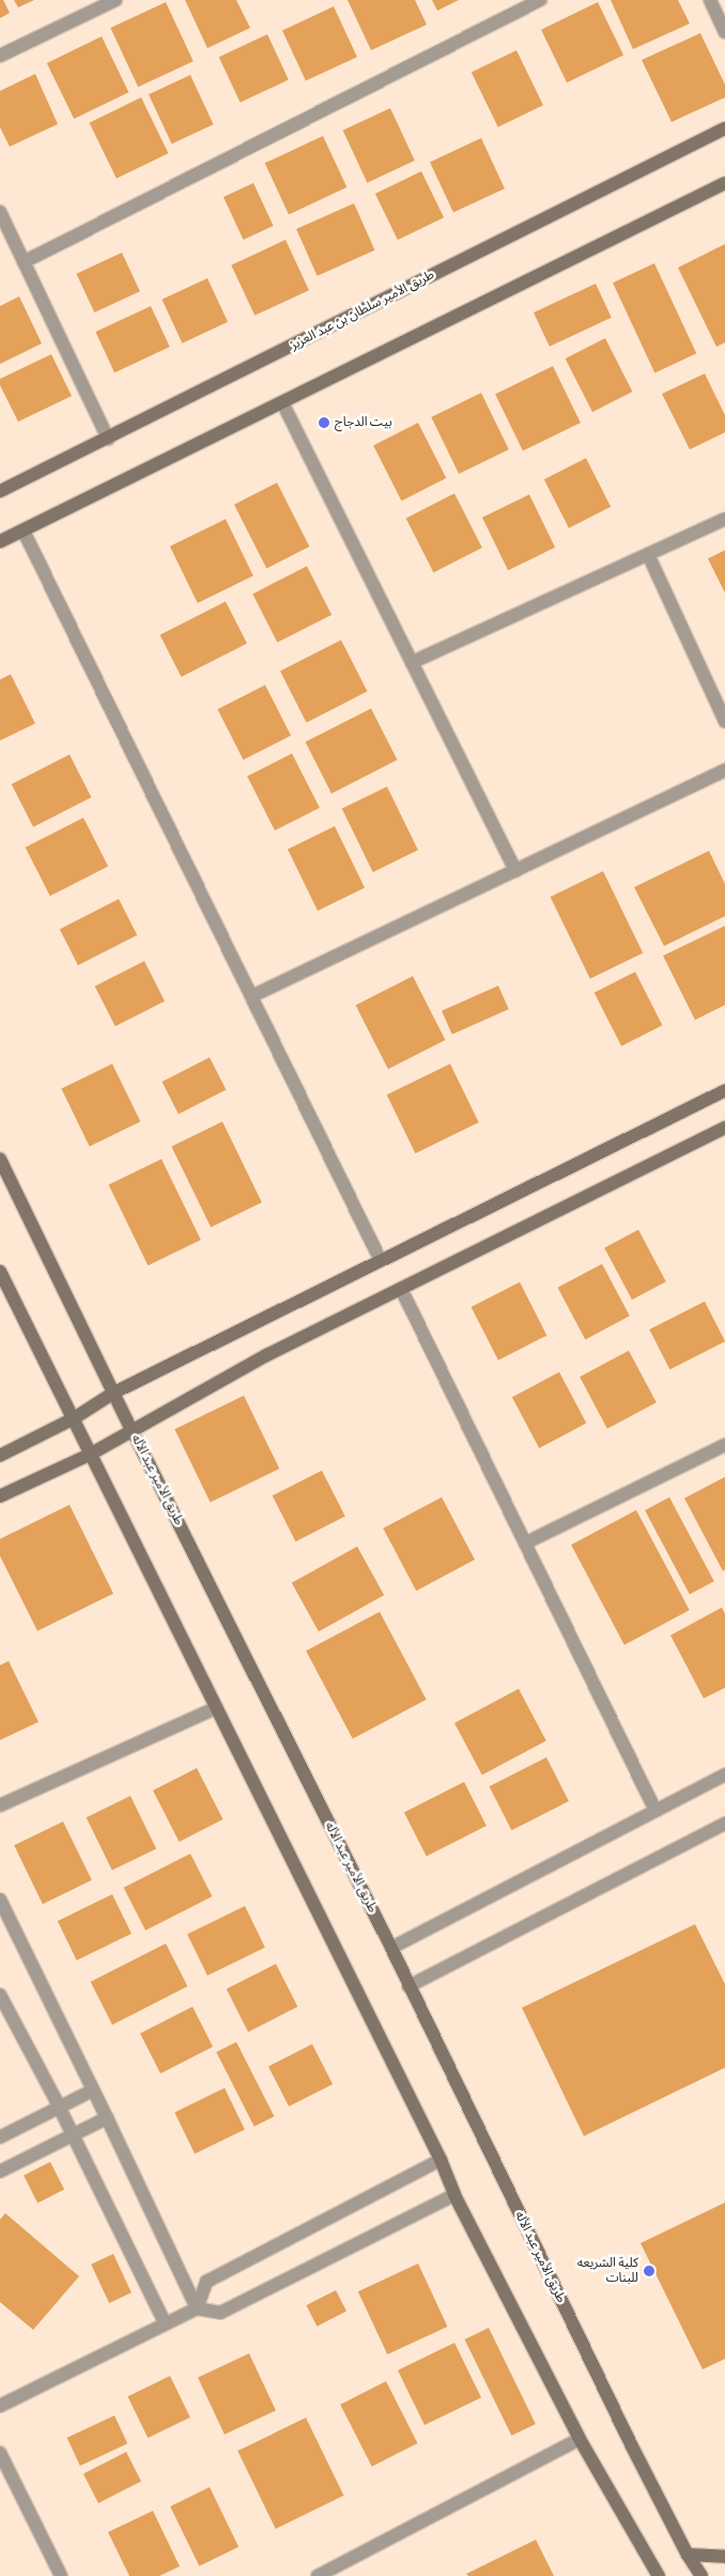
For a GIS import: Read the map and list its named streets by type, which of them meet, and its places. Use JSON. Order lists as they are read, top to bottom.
{
  "streets": {
    "street": ["طريق الأمير سلطان بن عبد العزيز", "طريق الأمير عبد الأله"]
  },
  "places": ["بيت الدجاج", "كلية الشريعه للبنات"]
}
